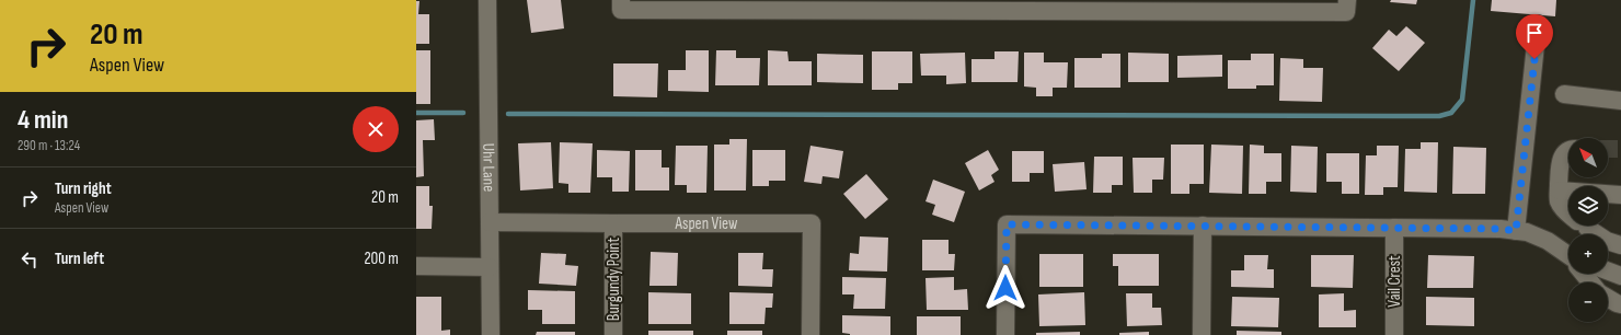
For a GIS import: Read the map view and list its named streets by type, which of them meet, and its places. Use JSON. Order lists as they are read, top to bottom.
{
  "streets": {
    "street": [
      "Uhr Lane",
      "Aspen View",
      "Burgundy Point",
      "Vail Crest"
    ]
  },
  "crossings": [
    ["Uhr Lane", "Aspen View"],
    ["Aspen View", "Burgundy Point"]
  ],
  "north": "top left",
  "page": {
    "turn": ["20 m", "Aspen View"],
    "heading": ["4 min", "290 m · 13:24"],
    "map_buttons": ["+", "−"],
    "list": [
      {
        "name": "Turn right",
        "note": "Aspen View",
        "value": "20 m"
      },
      {
        "name": "Turn left",
        "value": "200 m"
      }
    ]
  }
}
